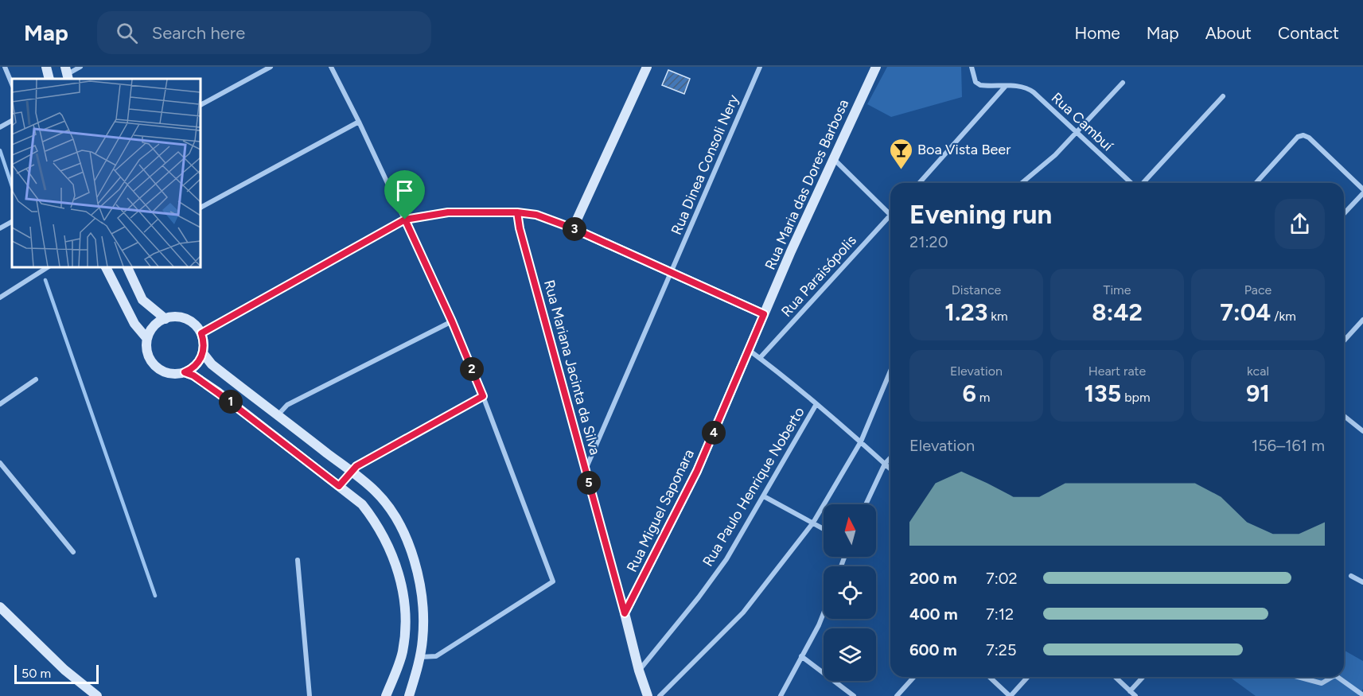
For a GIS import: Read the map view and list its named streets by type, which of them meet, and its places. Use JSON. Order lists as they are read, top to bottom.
{
  "streets": {
    "main road": ["Rua Maria das Dores Barbosa", "Rua Mariana Jacinta da Silva", "Rua Miguel Saponara"],
    "street": [
      "Rua Cambuí",
      "Rua Dinea Consoli Nery",
      "Rua Paraisópolis",
      "Rua Paulo Henrique Noberto"
    ]
  },
  "crossings": [
    ["Rua Dinea Consoli Nery", "Rua Mariana Jacinta da Silva"],
    ["Rua Maria das Dores Barbosa", "Rua Miguel Saponara"],
    ["Rua Mariana Jacinta da Silva", "Rua Paulo Henrique Noberto"],
    ["Rua Mariana Jacinta da Silva", "Rua Miguel Saponara"]
  ],
  "places": {
    "bar": ["Boa Vista Beer"]
  },
  "scale_bar": "50 m",
  "north": "top",
  "page": {
    "header": "Map",
    "search": "Search here",
    "nav": [
      "Home",
      "Map",
      "About",
      "Contact"
    ],
    "heading": ["Evening run", "21:20"],
    "pins": [
      "3",
      "2",
      "1",
      "4",
      "5"
    ],
    "stats": [
      ["Distance", "1.23 km"],
      ["Time", "8:42"],
      ["Pace", "7:04 /km"],
      ["Elevation", "6 m"],
      ["Heart rate", "135 bpm"],
      ["kcal", "91"]
    ],
    "chart": ["Elevation", "156–161 m"],
    "list": [
      {
        "name": "200 m",
        "note": "7:02"
      },
      {
        "name": "400 m",
        "note": "7:12"
      },
      {
        "name": "600 m",
        "note": "7:25"
      }
    ],
    "scale": "50 m"
  }
}
